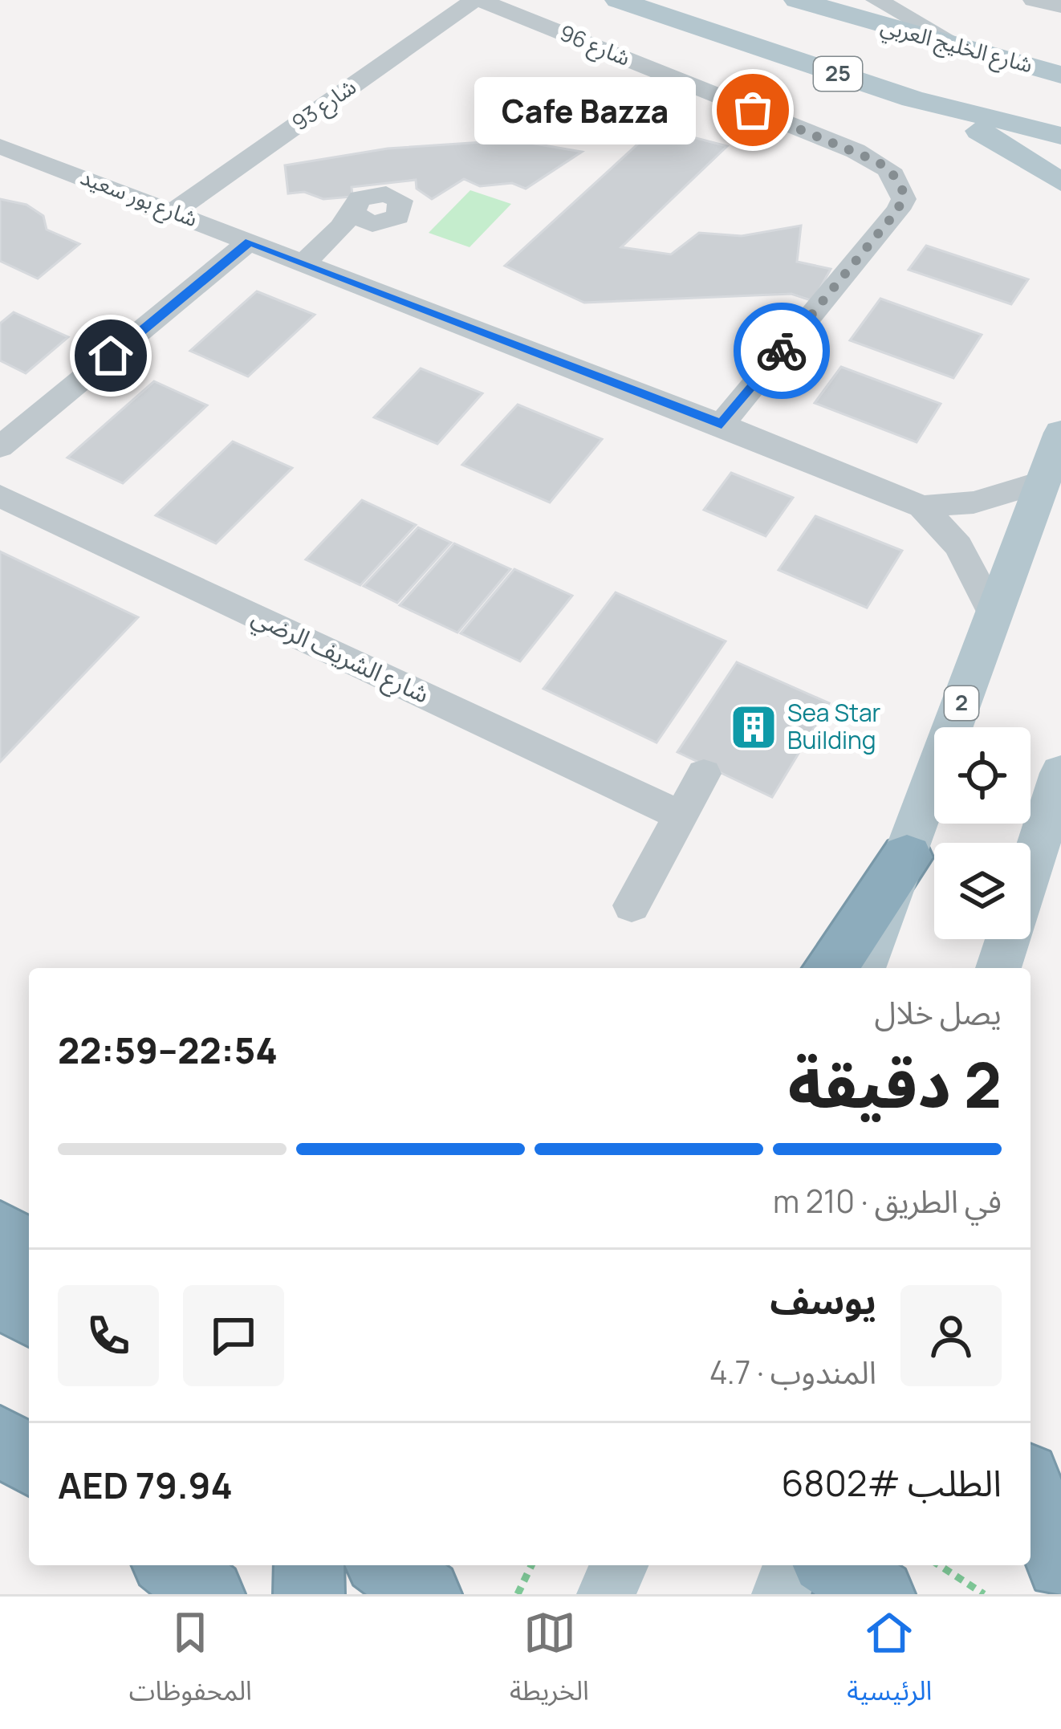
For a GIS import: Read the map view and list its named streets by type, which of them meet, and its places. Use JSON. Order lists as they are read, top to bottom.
{
  "streets": {
    "main road": ["شارع الخليج العربي", "25", "2"],
    "street": [
      "شارع 96",
      "شارع 93",
      "شارع بور سعيد",
      "شارع الشريف الرضي"
    ]
  },
  "crossings": [
    ["شارع 96", "شارع 93"],
    ["شارع 96", "شارع بور سعيد"],
    ["شارع 93", "شارع بور سعيد"],
    ["شارع بور سعيد", "2"]
  ],
  "places": {
    "other": ["Cafe Bazza"],
    "building": ["Sea Star Building"]
  },
  "page": {
    "bubble": "Cafe Bazza",
    "heading": ["2 دقيقة", "يصل خلال", "22:54–22:59"],
    "panel": [
      "يوسف",
      "المندوب · 4.7",
      "الطلب #6802",
      "AED 79.94"
    ],
    "bar": "في الطريق · 210 m",
    "tabs": ["الرئيسية", "الخريطة", "المحفوظات"]
  }
}
